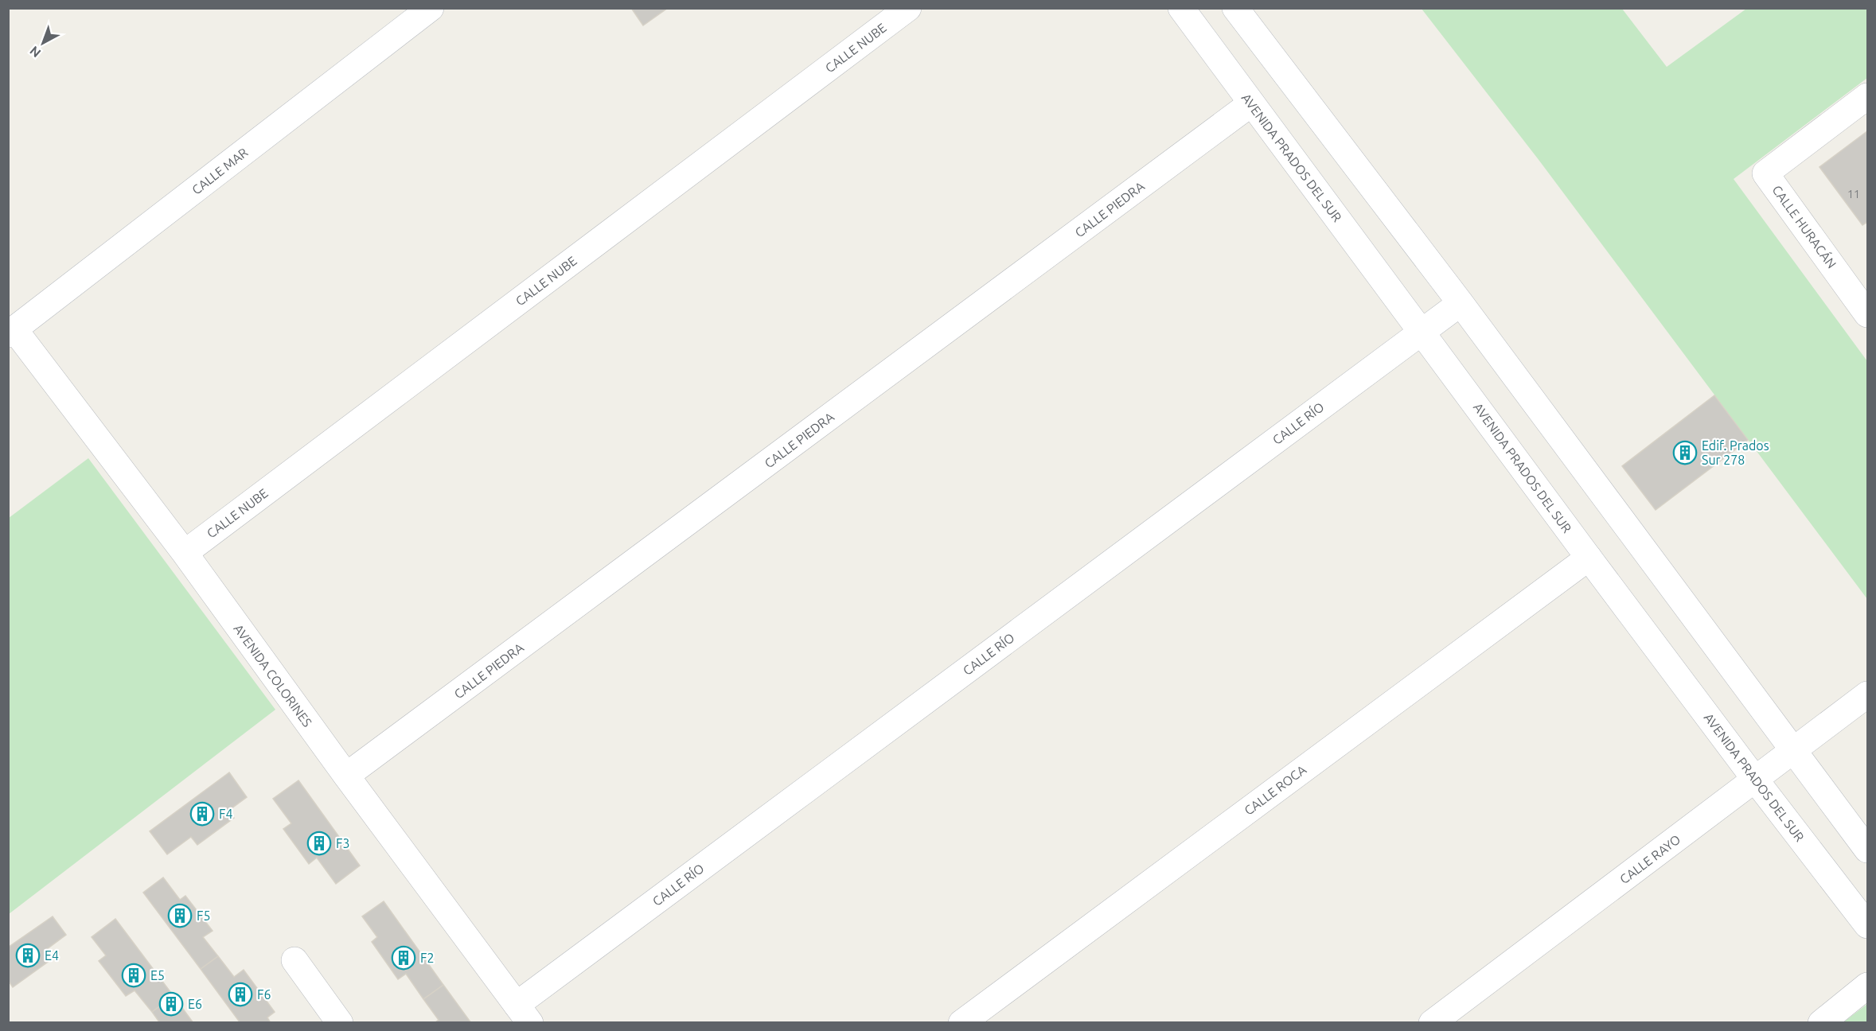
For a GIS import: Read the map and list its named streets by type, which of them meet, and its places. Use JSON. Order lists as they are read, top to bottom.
{
  "streets": {
    "street": [
      "CALLE NUBE",
      "AVENIDA PRADOS DEL SUR",
      "CALLE MAR",
      "CALLE PIEDRA",
      "CALLE HURACÁN",
      "CALLE RÍO",
      "AVENIDA COLORINES",
      "CALLE ROCA",
      "CALLE RAYO"
    ]
  },
  "crossings": [
    ["CALLE NUBE", "AVENIDA COLORINES"],
    ["AVENIDA PRADOS DEL SUR", "CALLE PIEDRA"],
    ["AVENIDA PRADOS DEL SUR", "CALLE RÍO"],
    ["AVENIDA PRADOS DEL SUR", "CALLE ROCA"],
    ["AVENIDA PRADOS DEL SUR", "CALLE RAYO"],
    ["CALLE MAR", "AVENIDA COLORINES"],
    ["CALLE PIEDRA", "AVENIDA COLORINES"],
    ["CALLE RÍO", "AVENIDA COLORINES"]
  ],
  "places": {
    "building": [
      "Edif. Prados Sur 278",
      "F4",
      "F3",
      "F5",
      "E4",
      "F2",
      "E5",
      "F6",
      "E6"
    ]
  },
  "house_numbers": ["11"],
  "north": "bottom left"
}
